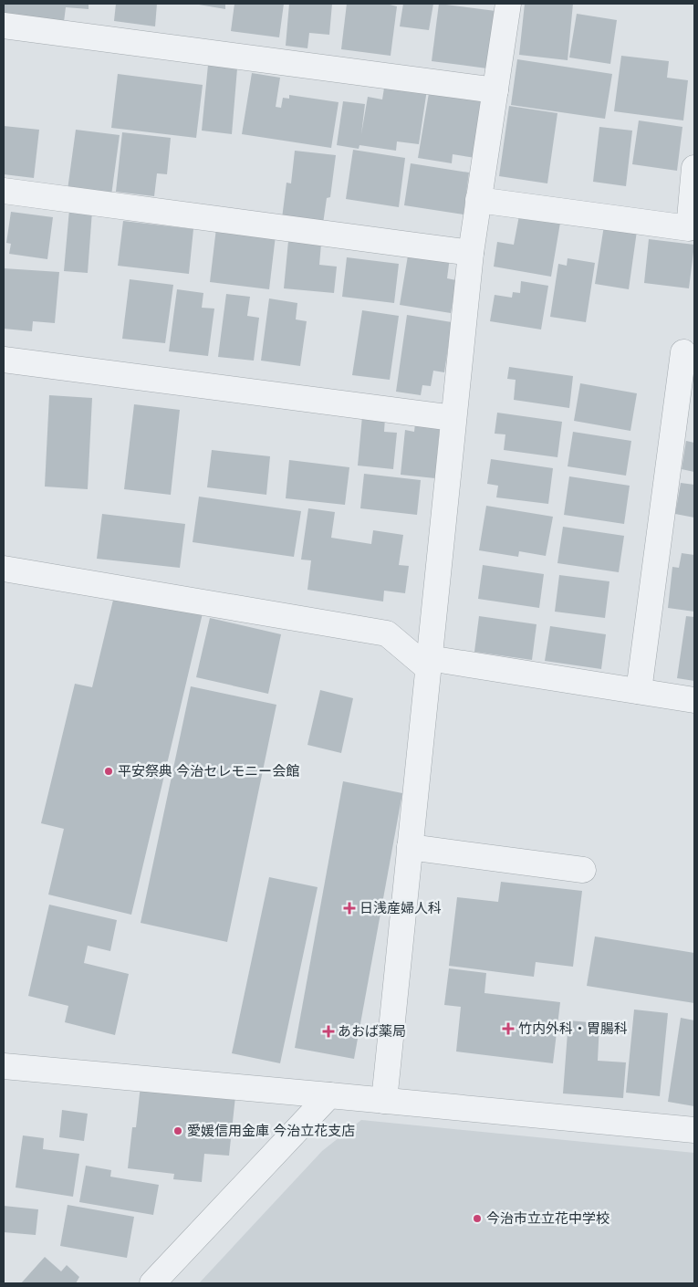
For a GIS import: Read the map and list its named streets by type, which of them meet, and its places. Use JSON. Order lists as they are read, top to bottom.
{
  "places": {
    "other": ["平安祭典 今治セレモニー会館", "愛媛信用金庫 今治立花支店", "今治市立立花中学校"],
    "health": ["日浅産婦人科", "竹内外科・胃腸科", "あおば薬局"]
  }
}
